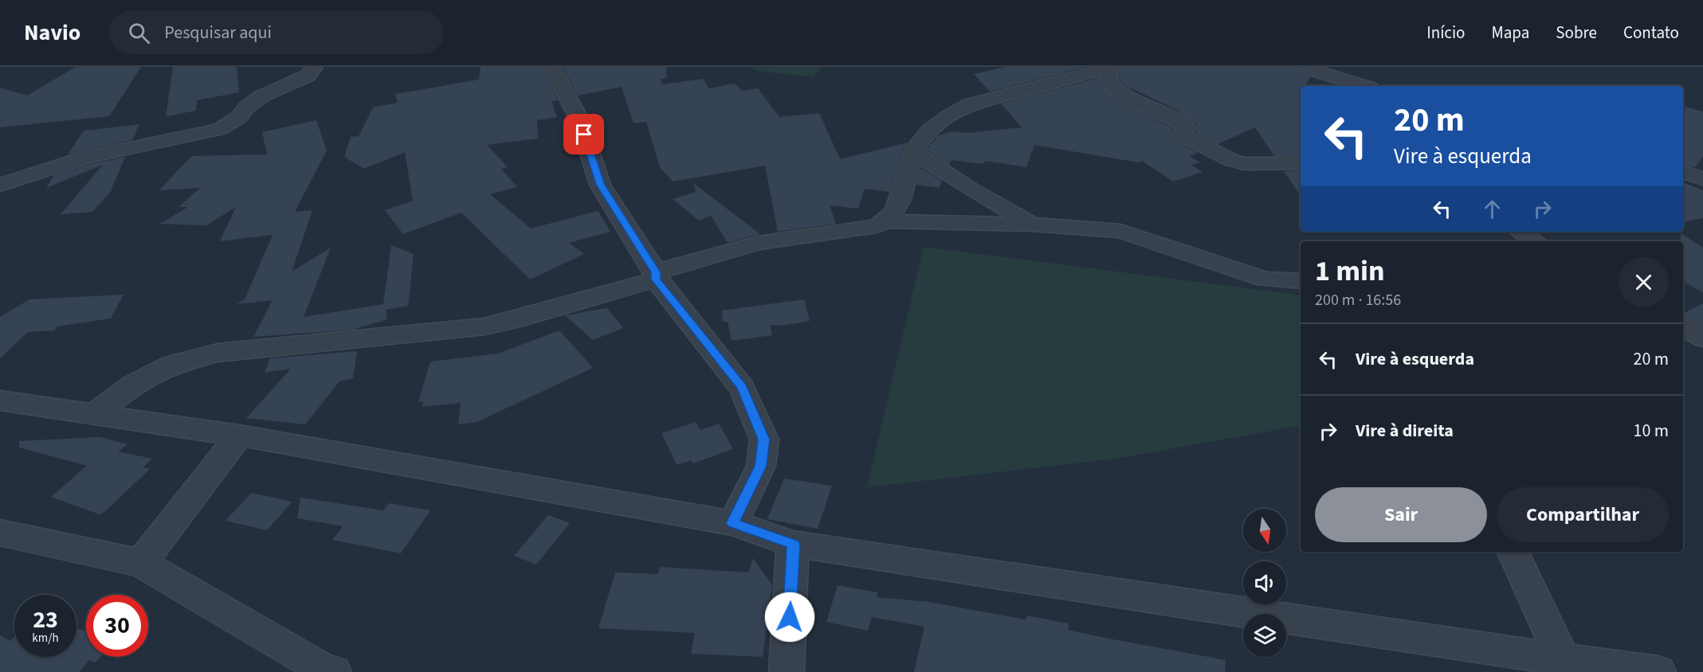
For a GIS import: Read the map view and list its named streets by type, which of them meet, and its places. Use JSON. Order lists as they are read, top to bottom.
{
  "north": "bottom",
  "page": {
    "header": "Navio",
    "search": "Pesquisar aqui",
    "nav": [
      "Início",
      "Mapa",
      "Sobre",
      "Contato"
    ],
    "turn": ["20 m", "Vire à esquerda"],
    "heading": ["1 min", "200 m · 16:56"],
    "list": [
      {
        "name": "Vire à esquerda",
        "value": "20 m"
      },
      {
        "name": "Vire à direita",
        "value": "10 m"
      }
    ],
    "buttons": ["Sair", "Compartilhar"],
    "speed": "23 km/h",
    "limit": "30"
  }
}
